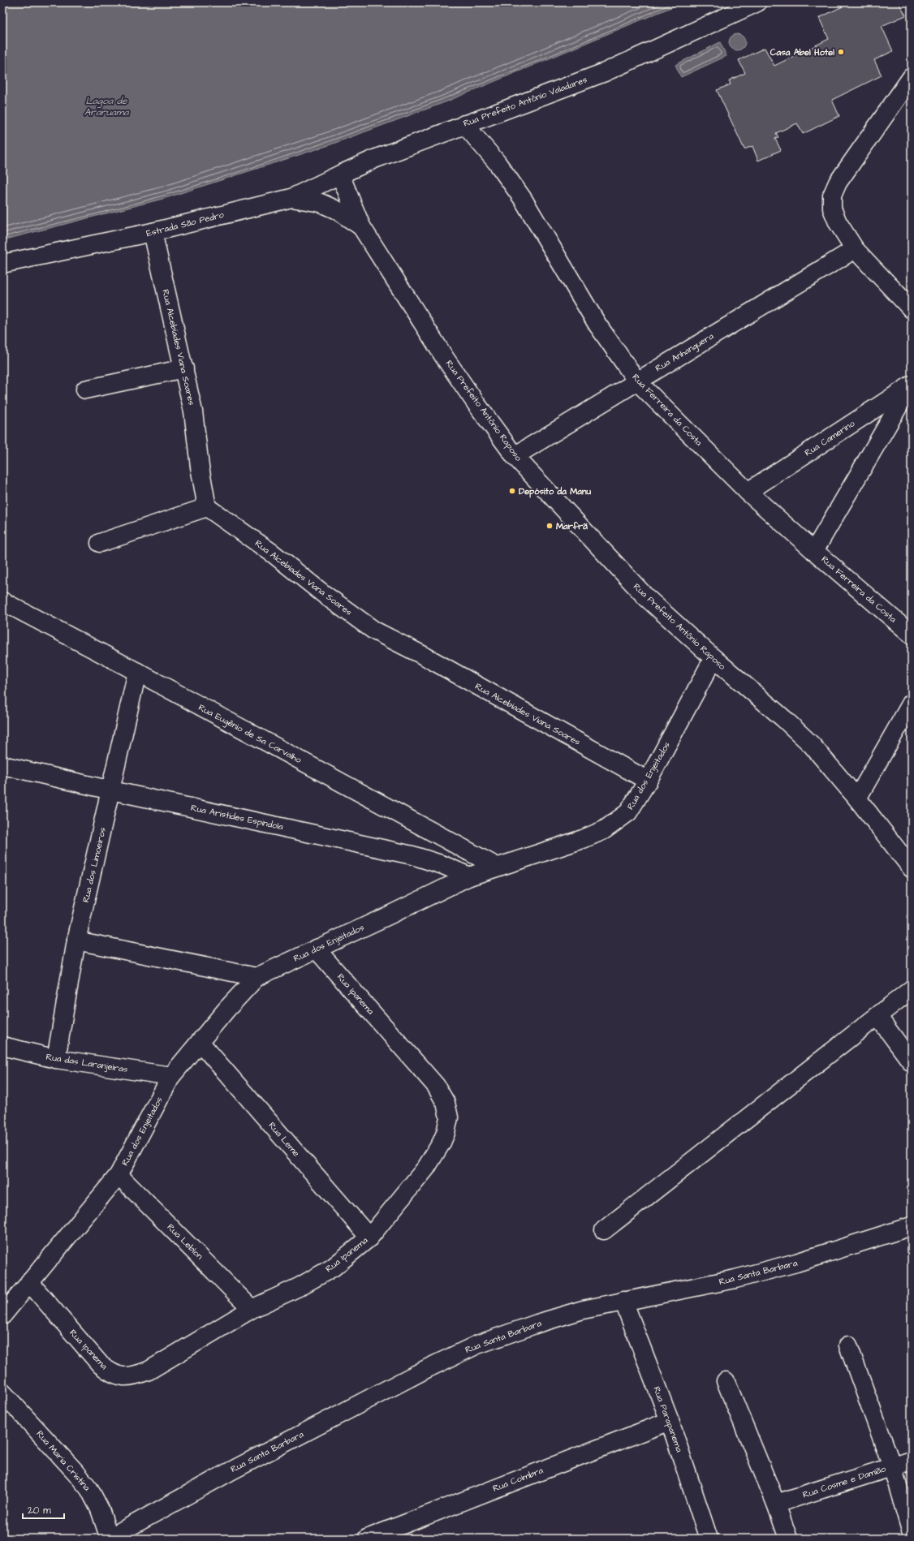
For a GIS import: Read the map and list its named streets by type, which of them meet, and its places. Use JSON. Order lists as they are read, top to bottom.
{
  "streets": {
    "street": [
      "Rua Prefeito Antônio Valadares",
      "Estrada São Pedro",
      "Rua Alcebíades Viana Soares",
      "Rua Anhanguera",
      "Rua Ferreira da Costa",
      "Rua Prefeito Antônio Raposo",
      "Rua Camerino",
      "Rua Eugênio de Sa Carvalho",
      "Rua dos Enjeitados",
      "Rua Aristides Espindola",
      "Rua dos Limoeiros",
      "Rua Ipanema",
      "Rua das Laranjeiras",
      "Rua Leme",
      "Rua Leblon",
      "Rua Santa Barbara",
      "Rua Parapanema",
      "Rua Maria Cristina",
      "Rua Coimbra",
      "Rua Cosme e Damião"
    ]
  },
  "crossings": [
    ["Rua Prefeito Antônio Valadares", "Estrada São Pedro"],
    ["Rua Prefeito Antônio Valadares", "Rua Ferreira da Costa"],
    ["Rua Prefeito Antônio Valadares", "Rua Prefeito Antônio Raposo"],
    ["Estrada São Pedro", "Rua Alcebíades Viana Soares"],
    ["Estrada São Pedro", "Rua Prefeito Antônio Raposo"],
    ["Rua Alcebíades Viana Soares", "Rua dos Enjeitados"],
    ["Rua Anhanguera", "Rua Ferreira da Costa"],
    ["Rua Anhanguera", "Rua Prefeito Antônio Raposo"],
    ["Rua Ferreira da Costa", "Rua Camerino"],
    ["Rua Prefeito Antônio Raposo", "Rua dos Enjeitados"],
    ["Rua Eugênio de Sa Carvalho", "Rua dos Enjeitados"],
    ["Rua Eugênio de Sa Carvalho", "Rua dos Limoeiros"],
    ["Rua dos Enjeitados", "Rua Aristides Espindola"],
    ["Rua dos Enjeitados", "Rua Ipanema"],
    ["Rua dos Enjeitados", "Rua das Laranjeiras"],
    ["Rua dos Enjeitados", "Rua Leme"],
    ["Rua dos Enjeitados", "Rua Leblon"],
    ["Rua Aristides Espindola", "Rua dos Limoeiros"],
    ["Rua dos Limoeiros", "Rua das Laranjeiras"],
    ["Rua Ipanema", "Rua Leme"],
    ["Rua Ipanema", "Rua Leblon"],
    ["Rua Santa Barbara", "Rua Parapanema"],
    ["Rua Santa Barbara", "Rua Maria Cristina"],
    ["Rua Parapanema", "Rua Coimbra"]
  ],
  "water": ["Lagoa de Araruama"],
  "places": ["Casa Abel Hotel", "Depósito da Manu", "Marfrã"],
  "scale_bar": "20 m"
}
